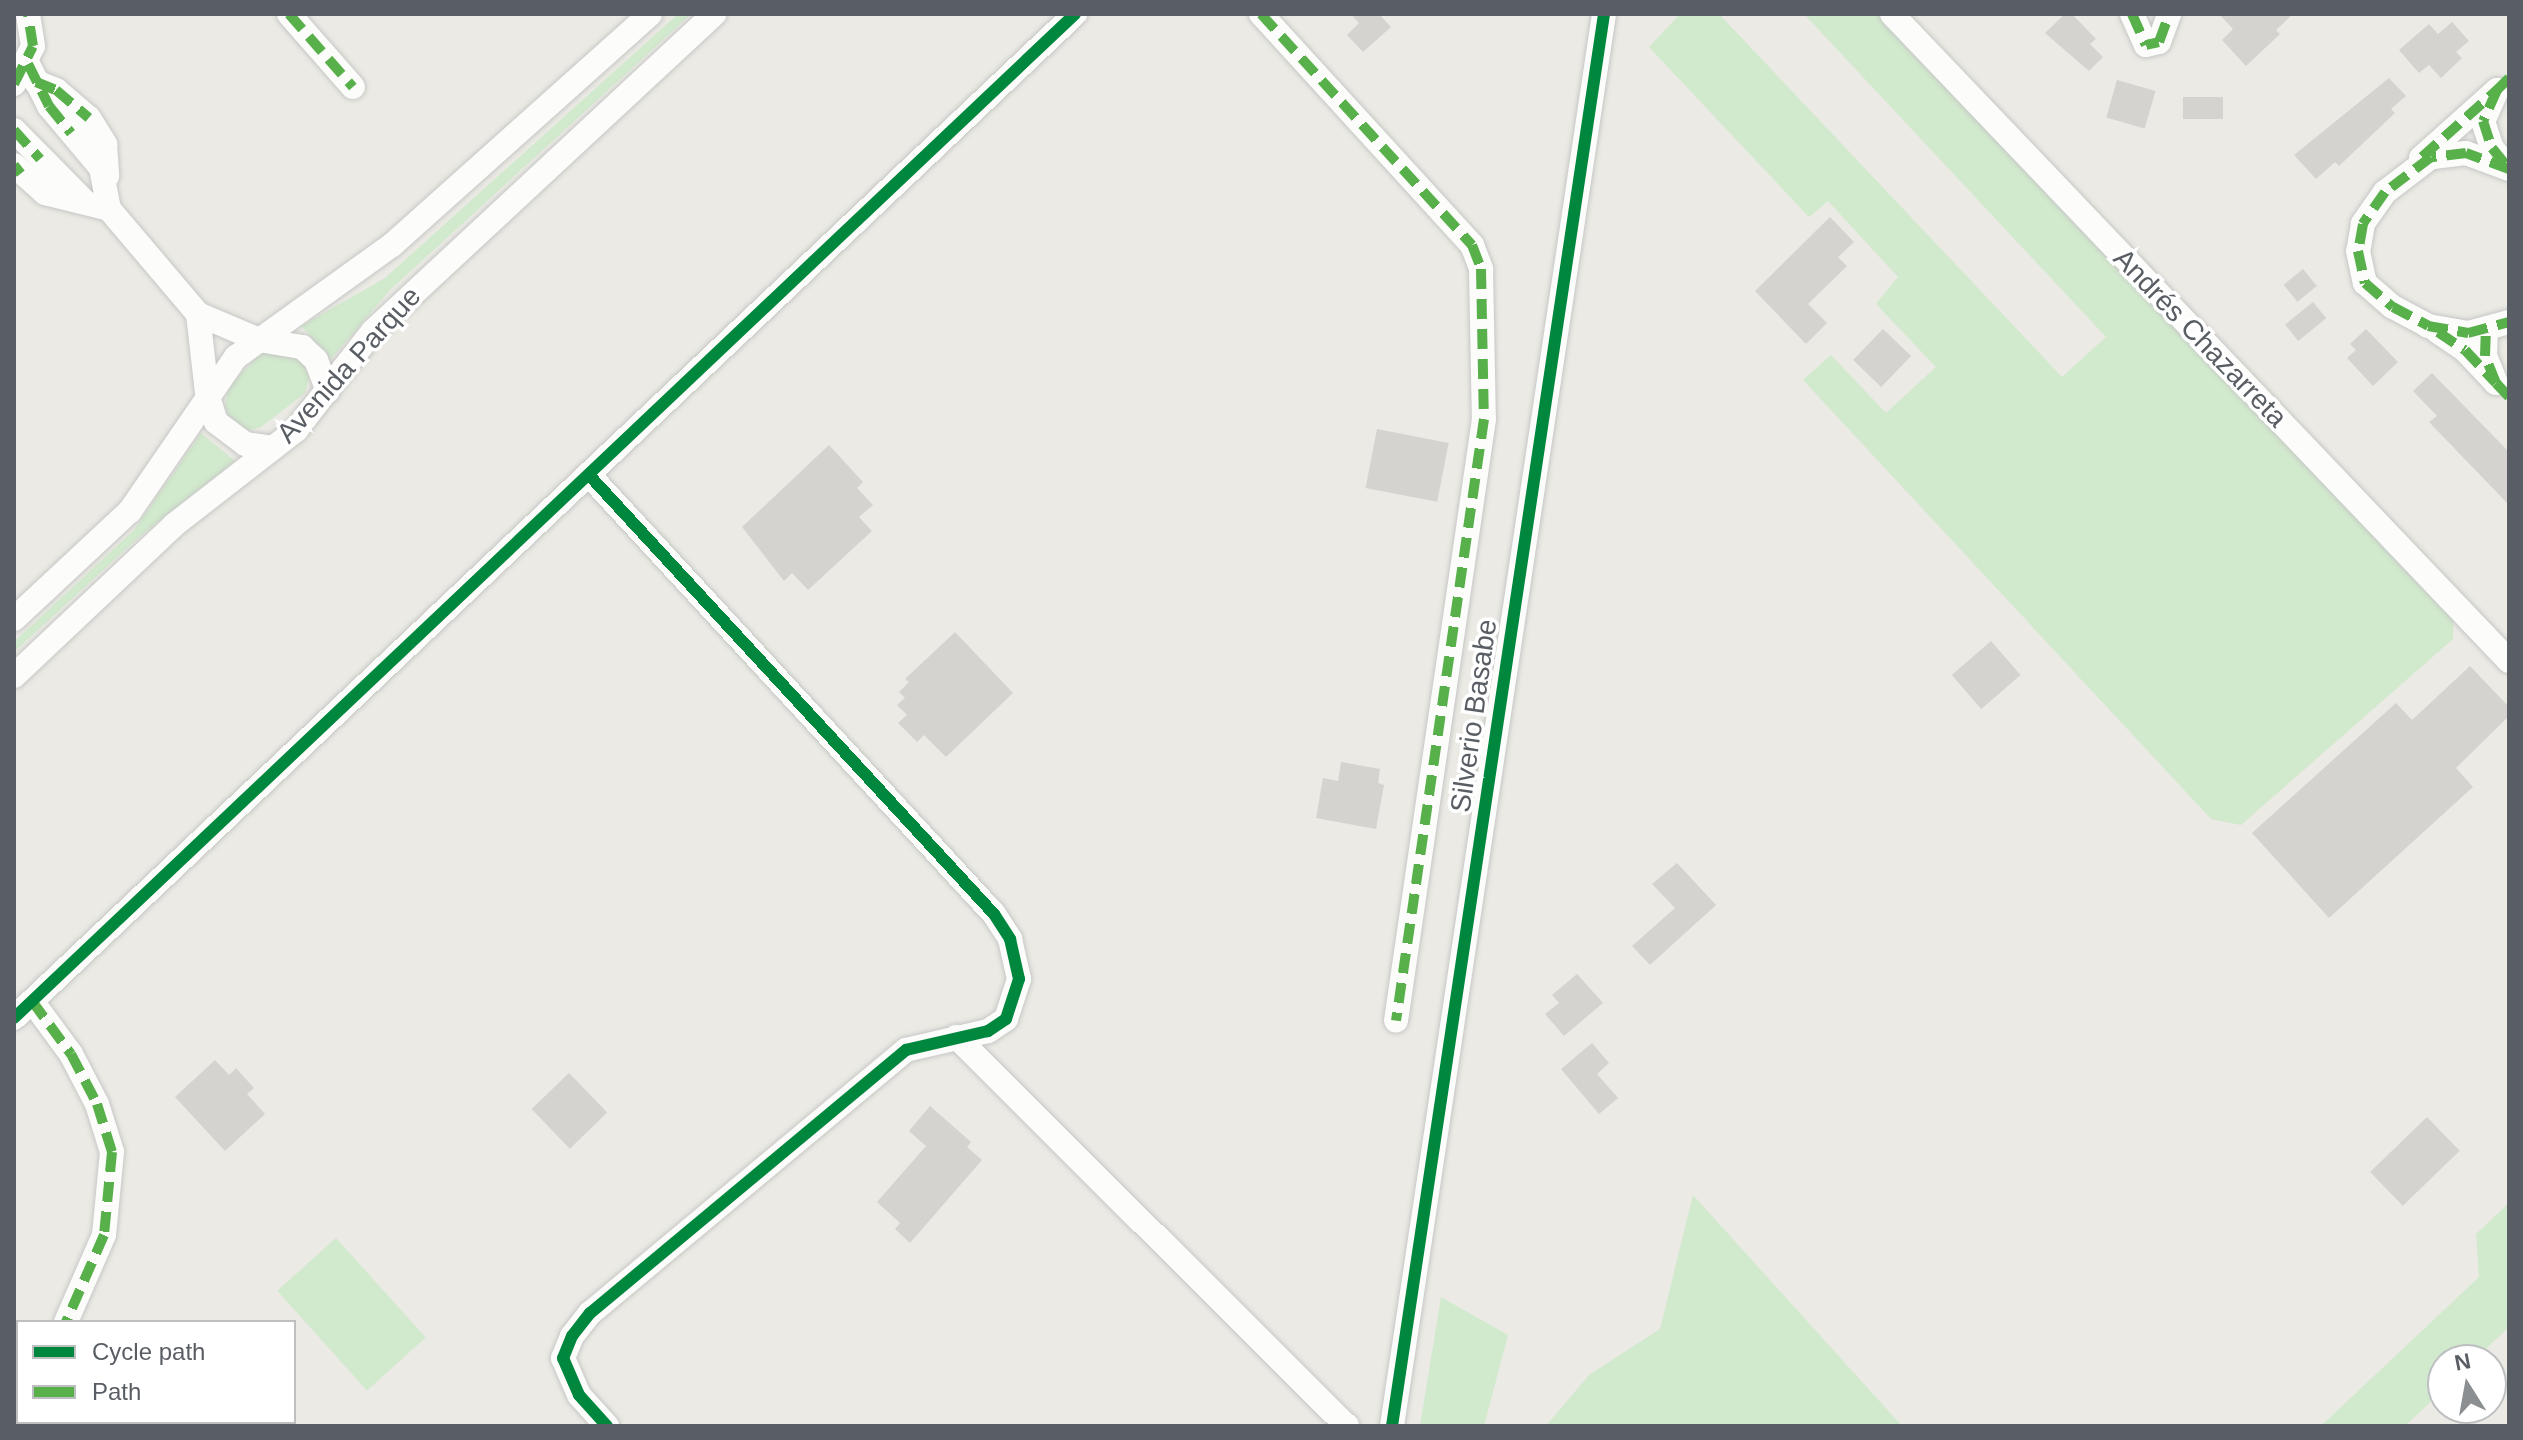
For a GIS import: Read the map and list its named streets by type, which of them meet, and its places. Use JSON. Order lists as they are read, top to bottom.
{
  "streets": {
    "street": ["Andrés Chazarreta", "Avenida Parque", "Silverio Basabe"]
  },
  "legend": ["Cycle path", "Path"],
  "north": "top"
}
